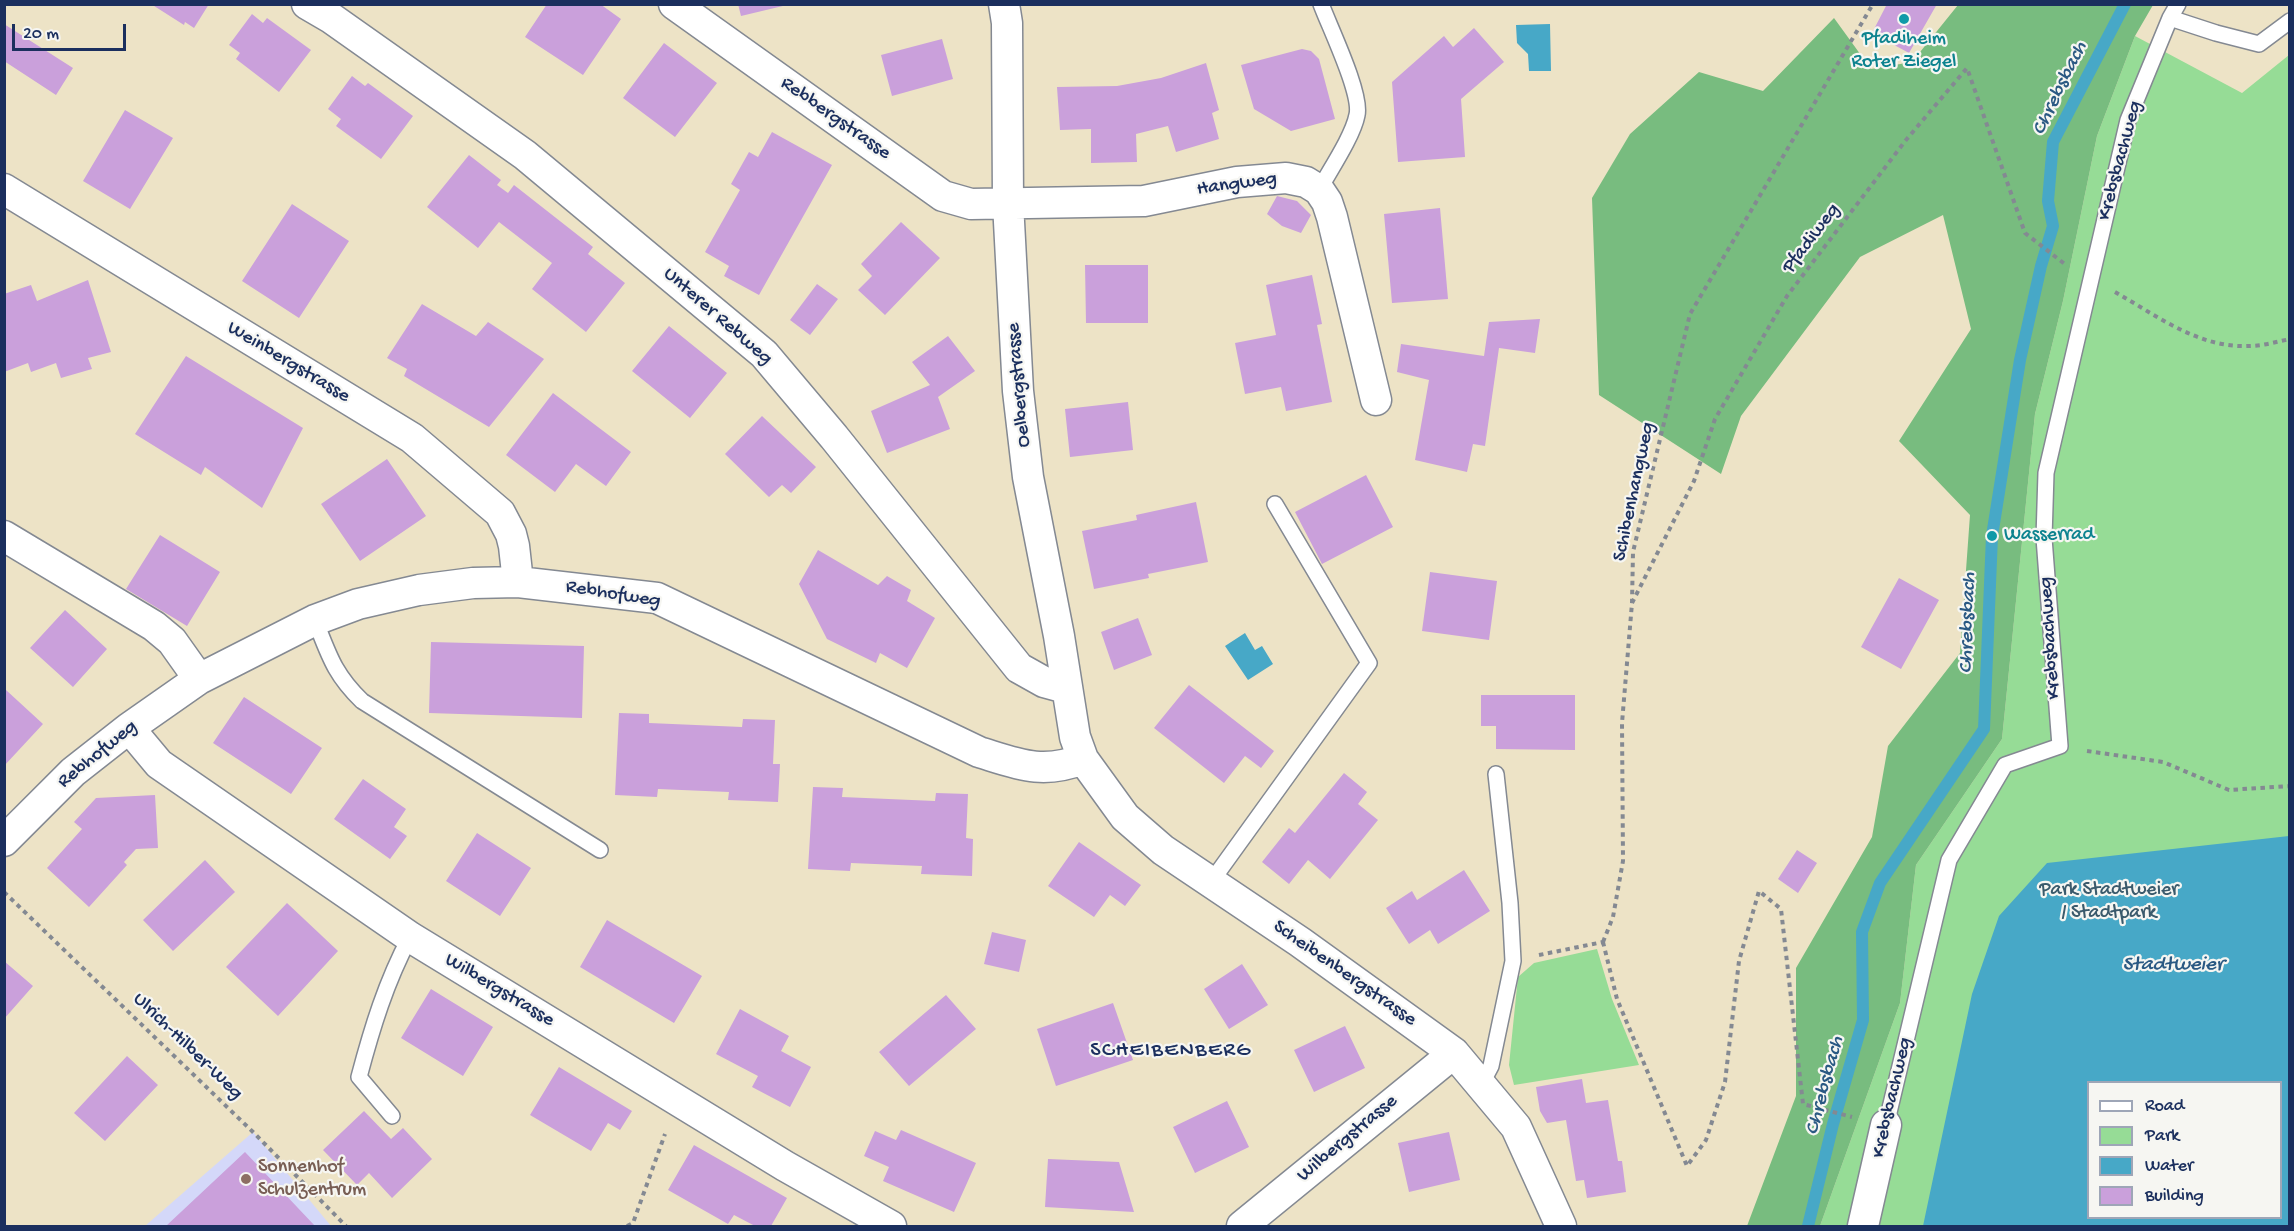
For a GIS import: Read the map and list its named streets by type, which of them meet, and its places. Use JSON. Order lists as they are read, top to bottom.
{
  "streets": {
    "street": [
      "Rebbergstrasse",
      "Krebsbachweg",
      "Hangweg",
      "Unterer Rebweg",
      "Weinbergstrasse",
      "Oelbergstrasse",
      "Rebhofweg",
      "Scheibenbergstrasse",
      "Wilbergstrasse"
    ],
    "path": ["Pfadiweg", "Schibenhangweg", "Ulrich-Hilber-Weg"]
  },
  "crossings": [
    ["Rebbergstrasse", "Hangweg"],
    ["Rebbergstrasse", "Oelbergstrasse"],
    ["Krebsbachweg", "Pfadiweg"],
    ["Hangweg", "Oelbergstrasse"],
    ["Pfadiweg", "Schibenhangweg"],
    ["Unterer Rebweg", "Oelbergstrasse"],
    ["Weinbergstrasse", "Rebhofweg"],
    ["Oelbergstrasse", "Rebhofweg"],
    ["Oelbergstrasse", "Scheibenbergstrasse"],
    ["Rebhofweg", "Scheibenbergstrasse"],
    ["Rebhofweg", "Wilbergstrasse"],
    ["Scheibenbergstrasse", "Wilbergstrasse"]
  ],
  "districts": ["SCHEIBENBERG"],
  "water": ["Chrebsbach", "Stadtweier"],
  "parks": ["Park Stadtweier / Stadtpark"],
  "places": ["Pfadiheim Roter Ziegel", "Wasserrad", "Sonnenhof Schulzentrum"],
  "legend": [
    "Road",
    "Park",
    "Water",
    "Building"
  ],
  "scale_bar": "20 m"
}
